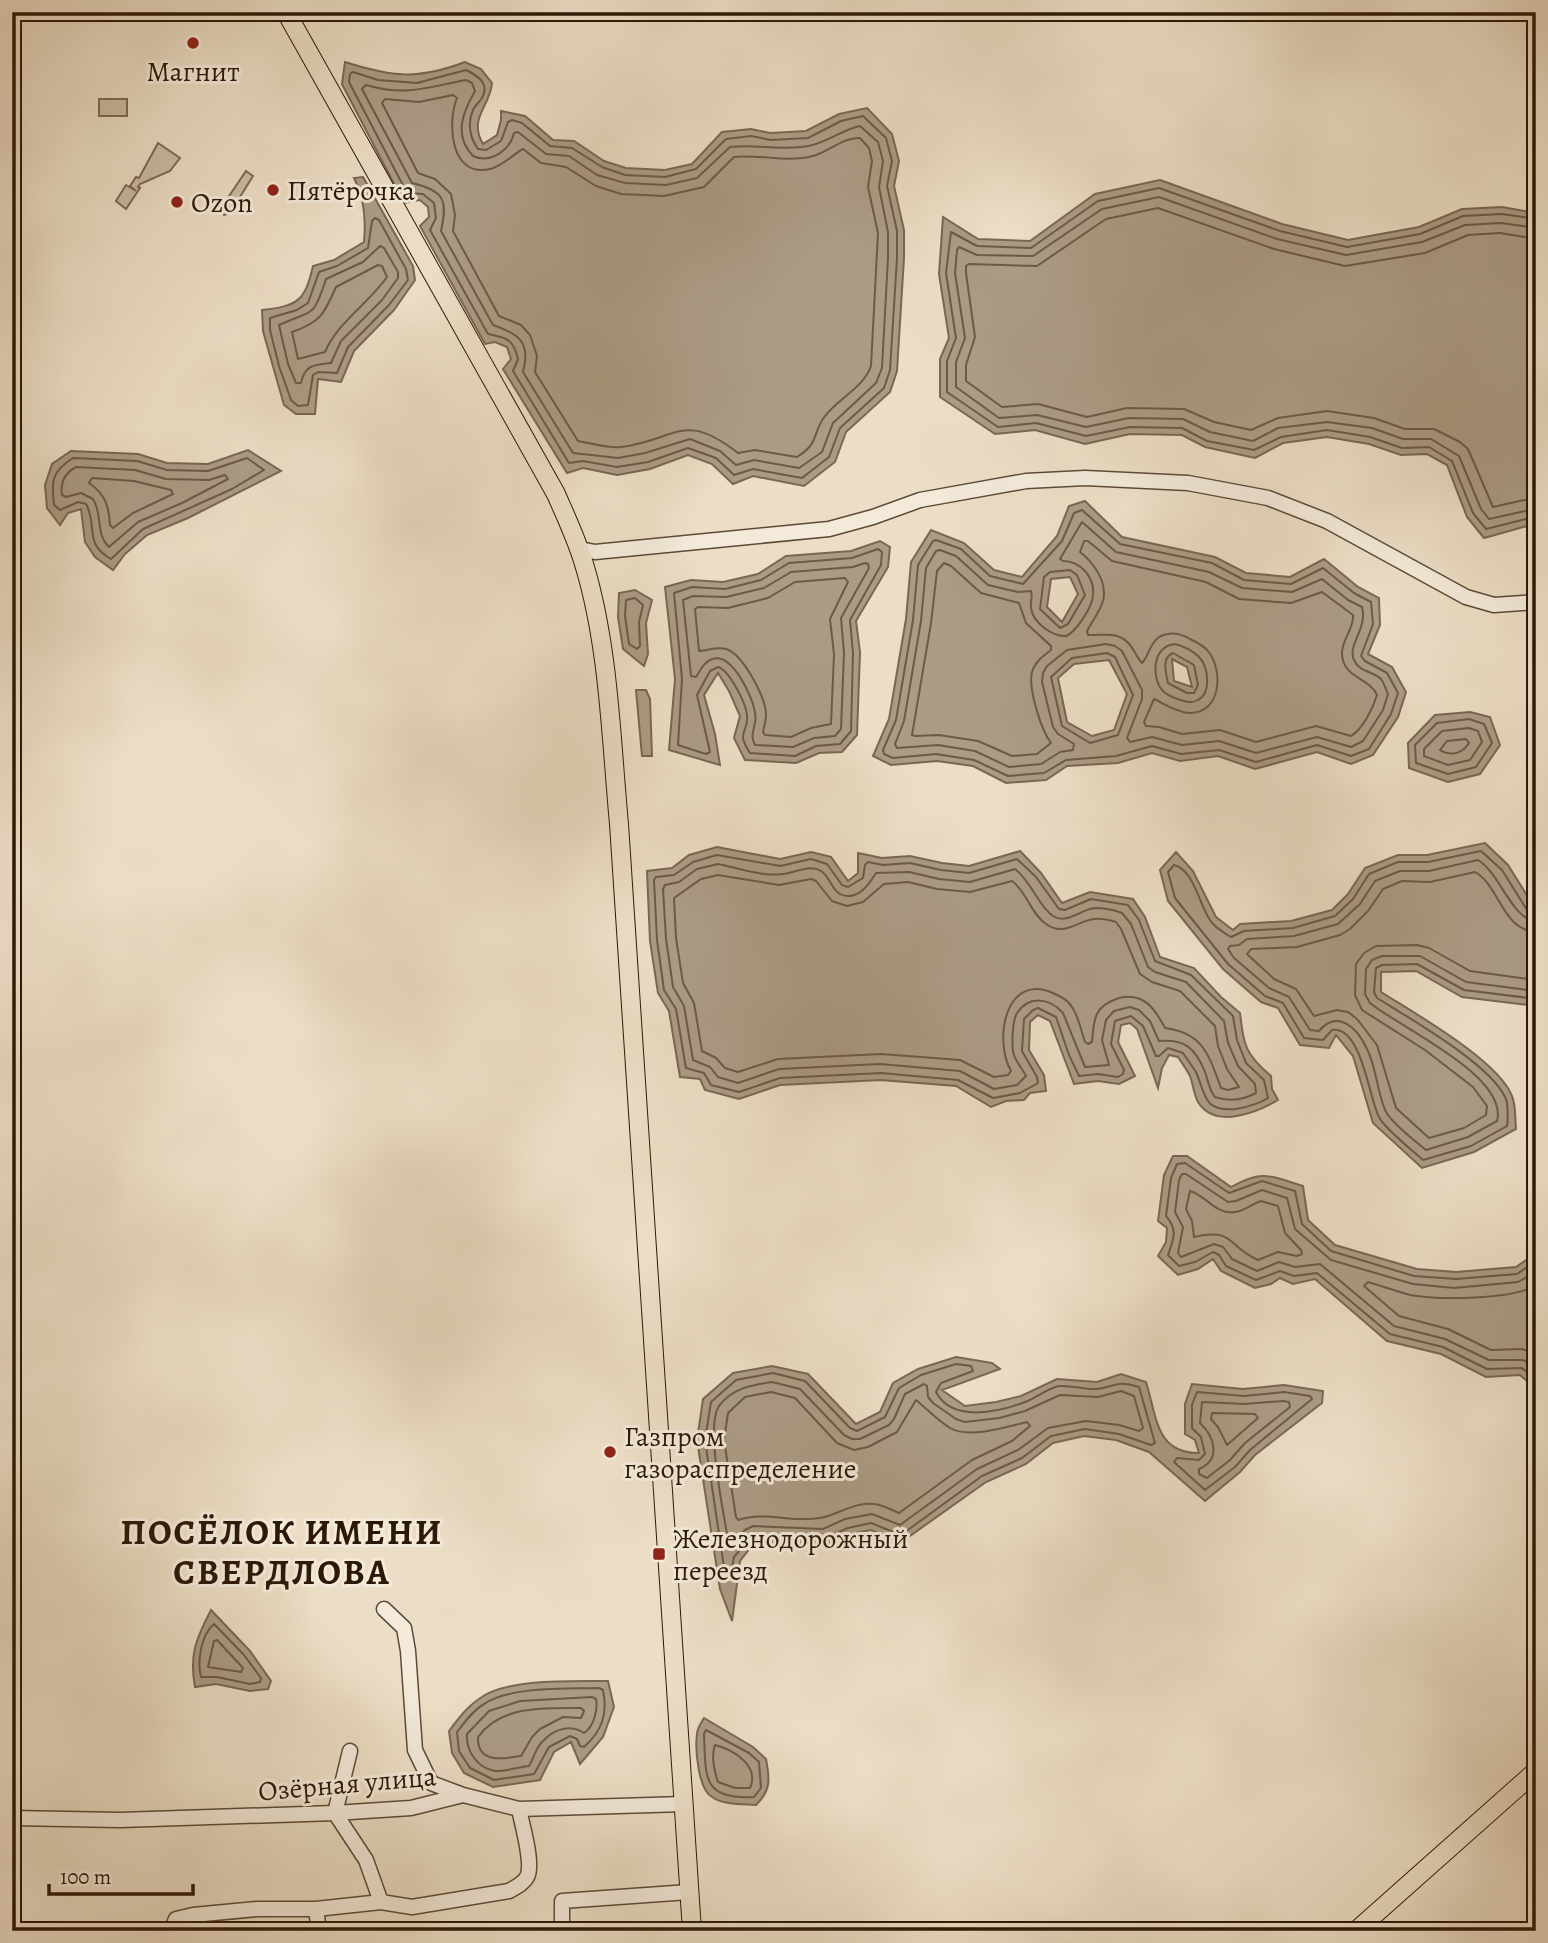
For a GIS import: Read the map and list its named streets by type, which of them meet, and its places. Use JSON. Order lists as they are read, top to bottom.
{
  "streets": {
    "street": ["Озёрная улица"]
  },
  "districts": ["ПОСЁЛОК ИМЕНИ СВЕРДЛОВА"],
  "places": {
    "other": [
      "Магнит",
      "Пятёрочка",
      "Ozon",
      "Газпром газораспределение"
    ],
    "transit": ["Железнодорожный переезд"]
  },
  "scale_bar": "100 m"
}
